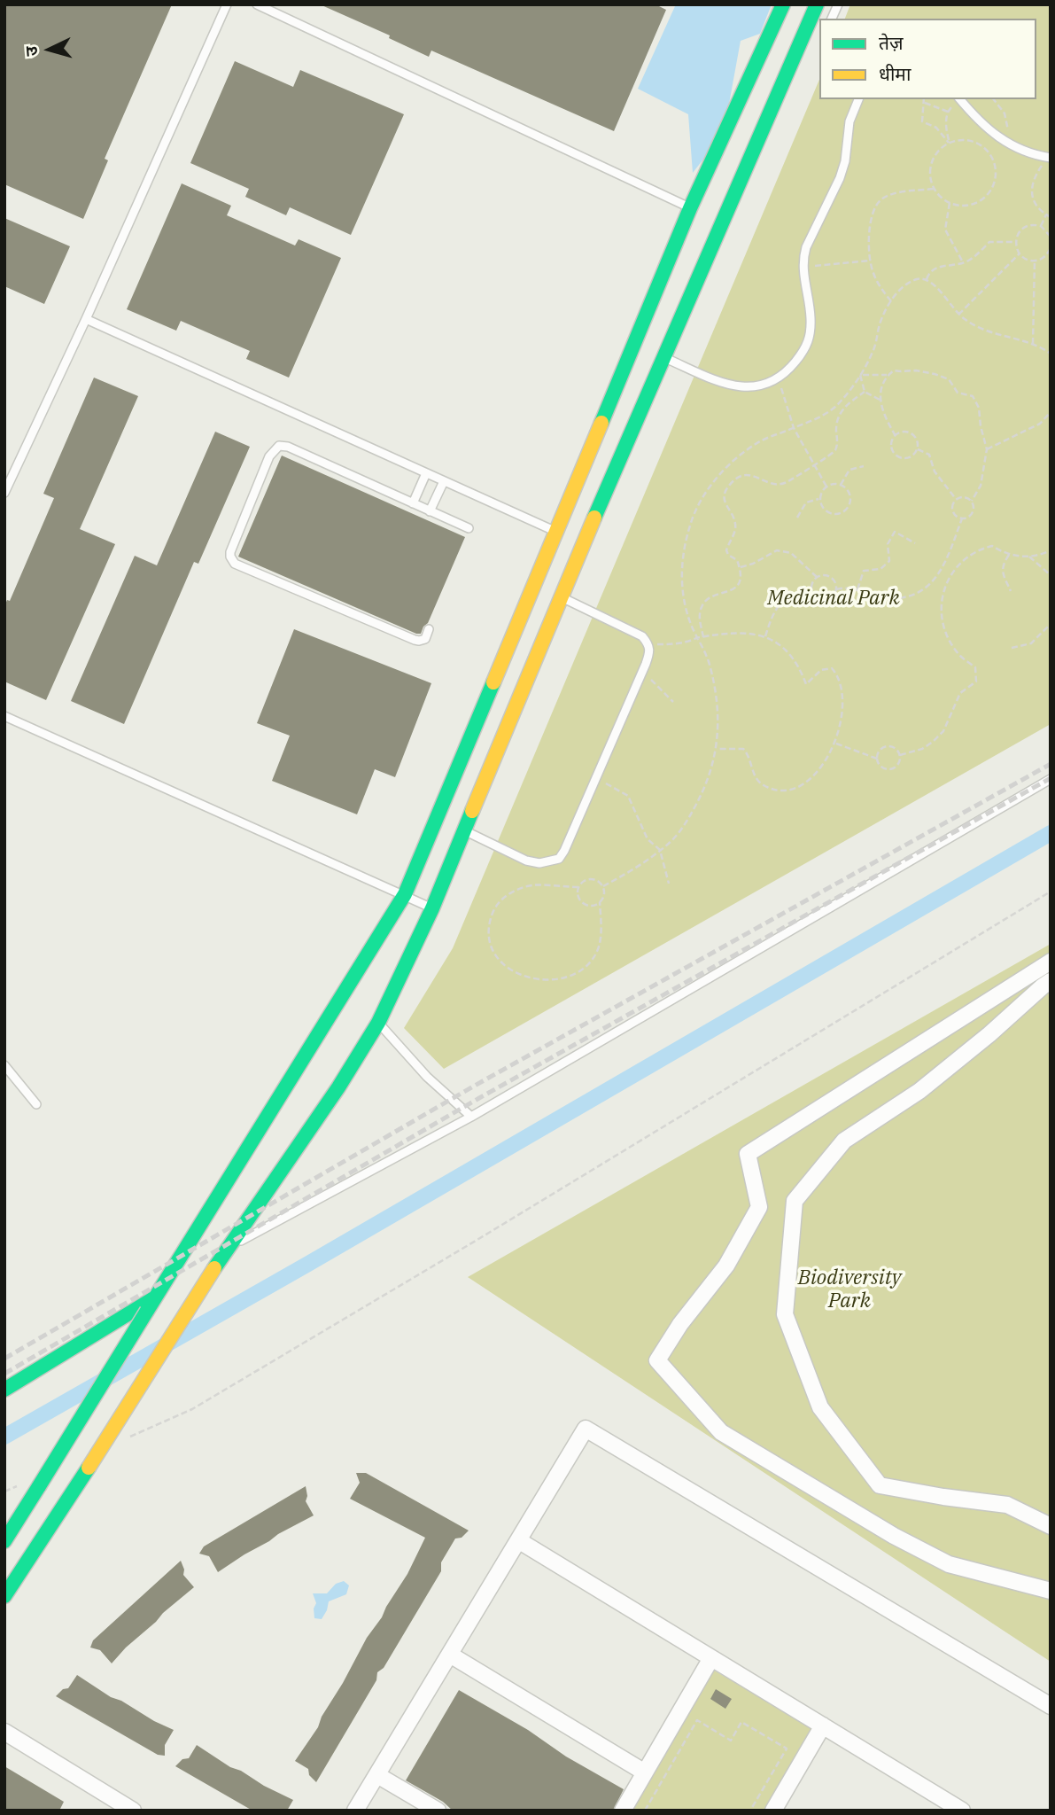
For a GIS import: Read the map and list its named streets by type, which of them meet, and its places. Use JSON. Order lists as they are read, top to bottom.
{
  "parks": ["Medicinal Park", "Biodiversity Park"],
  "legend": ["तेज़", "धीमा"],
  "north": "left"
}
